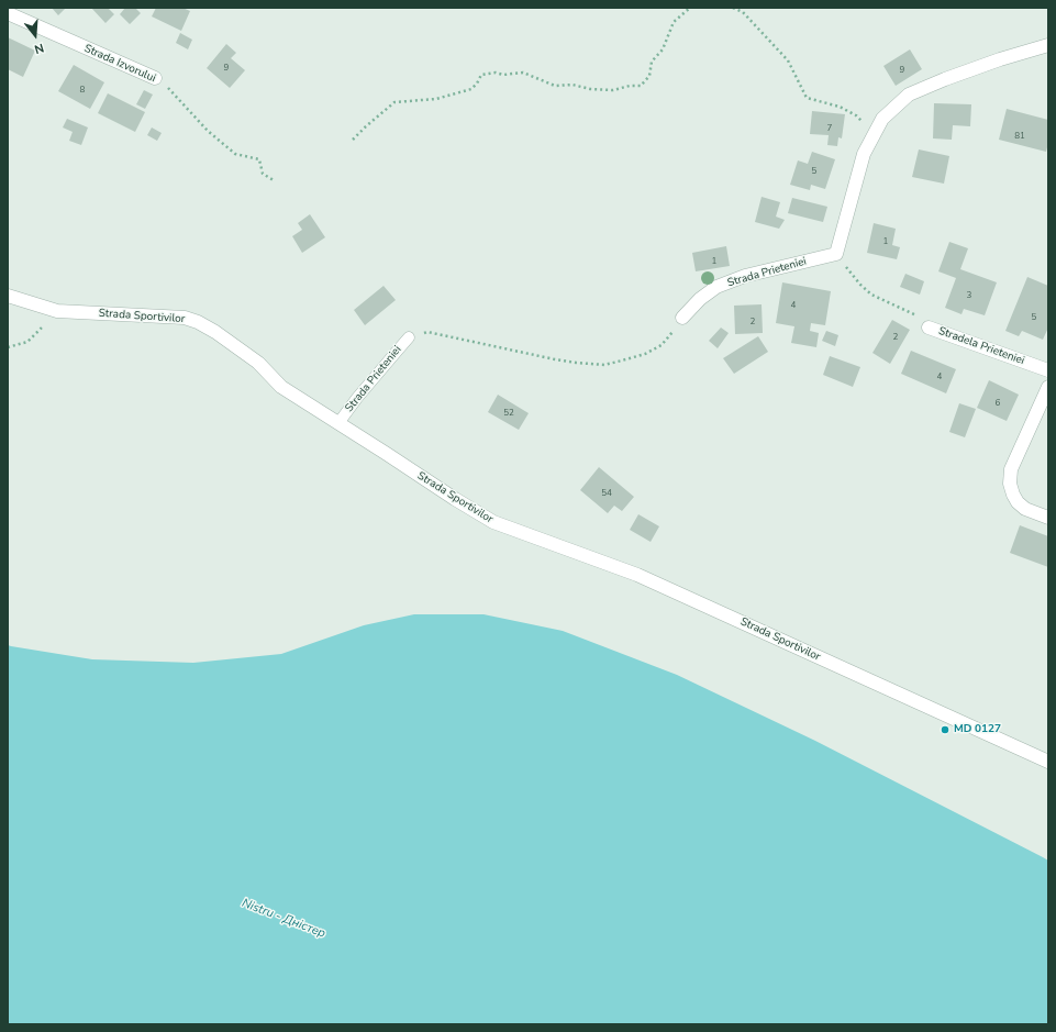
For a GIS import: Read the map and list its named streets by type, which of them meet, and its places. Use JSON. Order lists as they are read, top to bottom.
{
  "streets": {
    "street": [
      "Strada Izvorului",
      "Strada Prieteniei",
      "Strada Sportivilor",
      "Stradela Prieteniei"
    ]
  },
  "crossings": [
    ["Strada Prieteniei", "Strada Sportivilor"],
    ["Strada Prieteniei", "Stradela Prieteniei"]
  ],
  "water": ["Nistru - Дністер"],
  "places": ["MD 0127"],
  "house_numbers": [
    "9",
    "9",
    "8",
    "7",
    "81",
    "5",
    "1",
    "1",
    "3",
    "4",
    "5",
    "2",
    "2",
    "4",
    "6",
    "52",
    "54"
  ],
  "north": "bottom"
}
